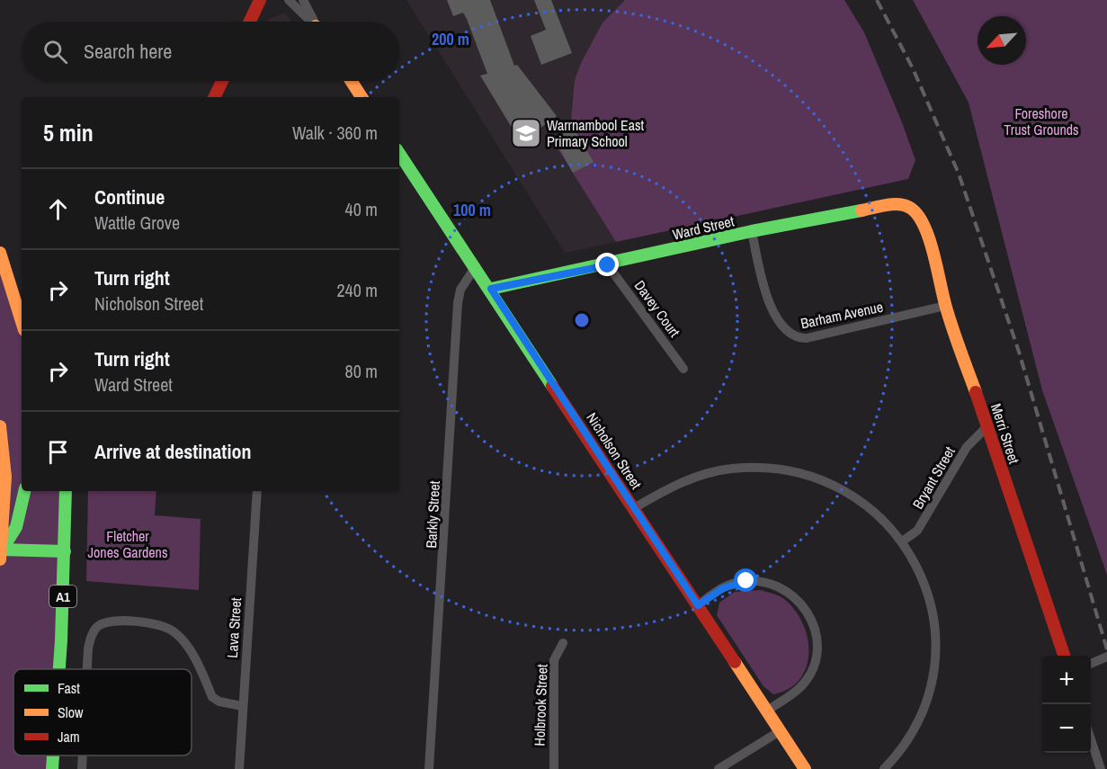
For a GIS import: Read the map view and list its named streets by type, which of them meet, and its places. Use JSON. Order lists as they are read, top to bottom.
{
  "streets": {
    "main road": [
      "Ward Street",
      "Merri Street",
      "Nicholson Street",
      "A1"
    ],
    "street": [
      "Davey Court",
      "Barham Avenue",
      "Bryant Street",
      "Barkly Street",
      "Lava Street",
      "Holbrook Street"
    ]
  },
  "crossings": [
    ["Ward Street", "Davey Court"],
    ["Ward Street", "Barham Avenue"],
    ["Ward Street", "Merri Street"],
    ["Ward Street", "Nicholson Street"],
    ["Barham Avenue", "Merri Street"],
    ["Merri Street", "Bryant Street"],
    ["Nicholson Street", "Barkly Street"]
  ],
  "parks": ["Foreshore Trust Grounds", "Fletcher Jones Gardens"],
  "places": {
    "school or university": ["Warrnambool East Primary School"]
  },
  "legend": ["Fast", "Slow", "Jam"],
  "north": "bottom left",
  "page": {
    "search": "Search here",
    "heading": ["5 min", "Walk · 360 m"],
    "list": [
      ["Continue", "Wattle Grove", "40 m"],
      ["Turn right", "Nicholson Street", "240 m"],
      ["Turn right", "Ward Street", "80 m"],
      "Arrive at destination"
    ],
    "map_buttons": ["+", "−"]
  },
  "rings": ["200 m", "100 m"]
}
